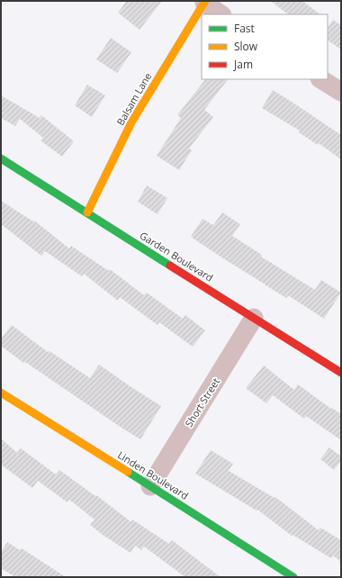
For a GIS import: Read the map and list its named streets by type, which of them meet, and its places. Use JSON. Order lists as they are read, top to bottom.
{
  "streets": {
    "street": [
      "Balsam Lane",
      "Garden Boulevard",
      "Short Street",
      "Linden Boulevard"
    ]
  },
  "crossings": [
    ["Balsam Lane", "Garden Boulevard"],
    ["Garden Boulevard", "Short Street"],
    ["Short Street", "Linden Boulevard"]
  ],
  "legend": ["Fast", "Slow", "Jam"]
}
